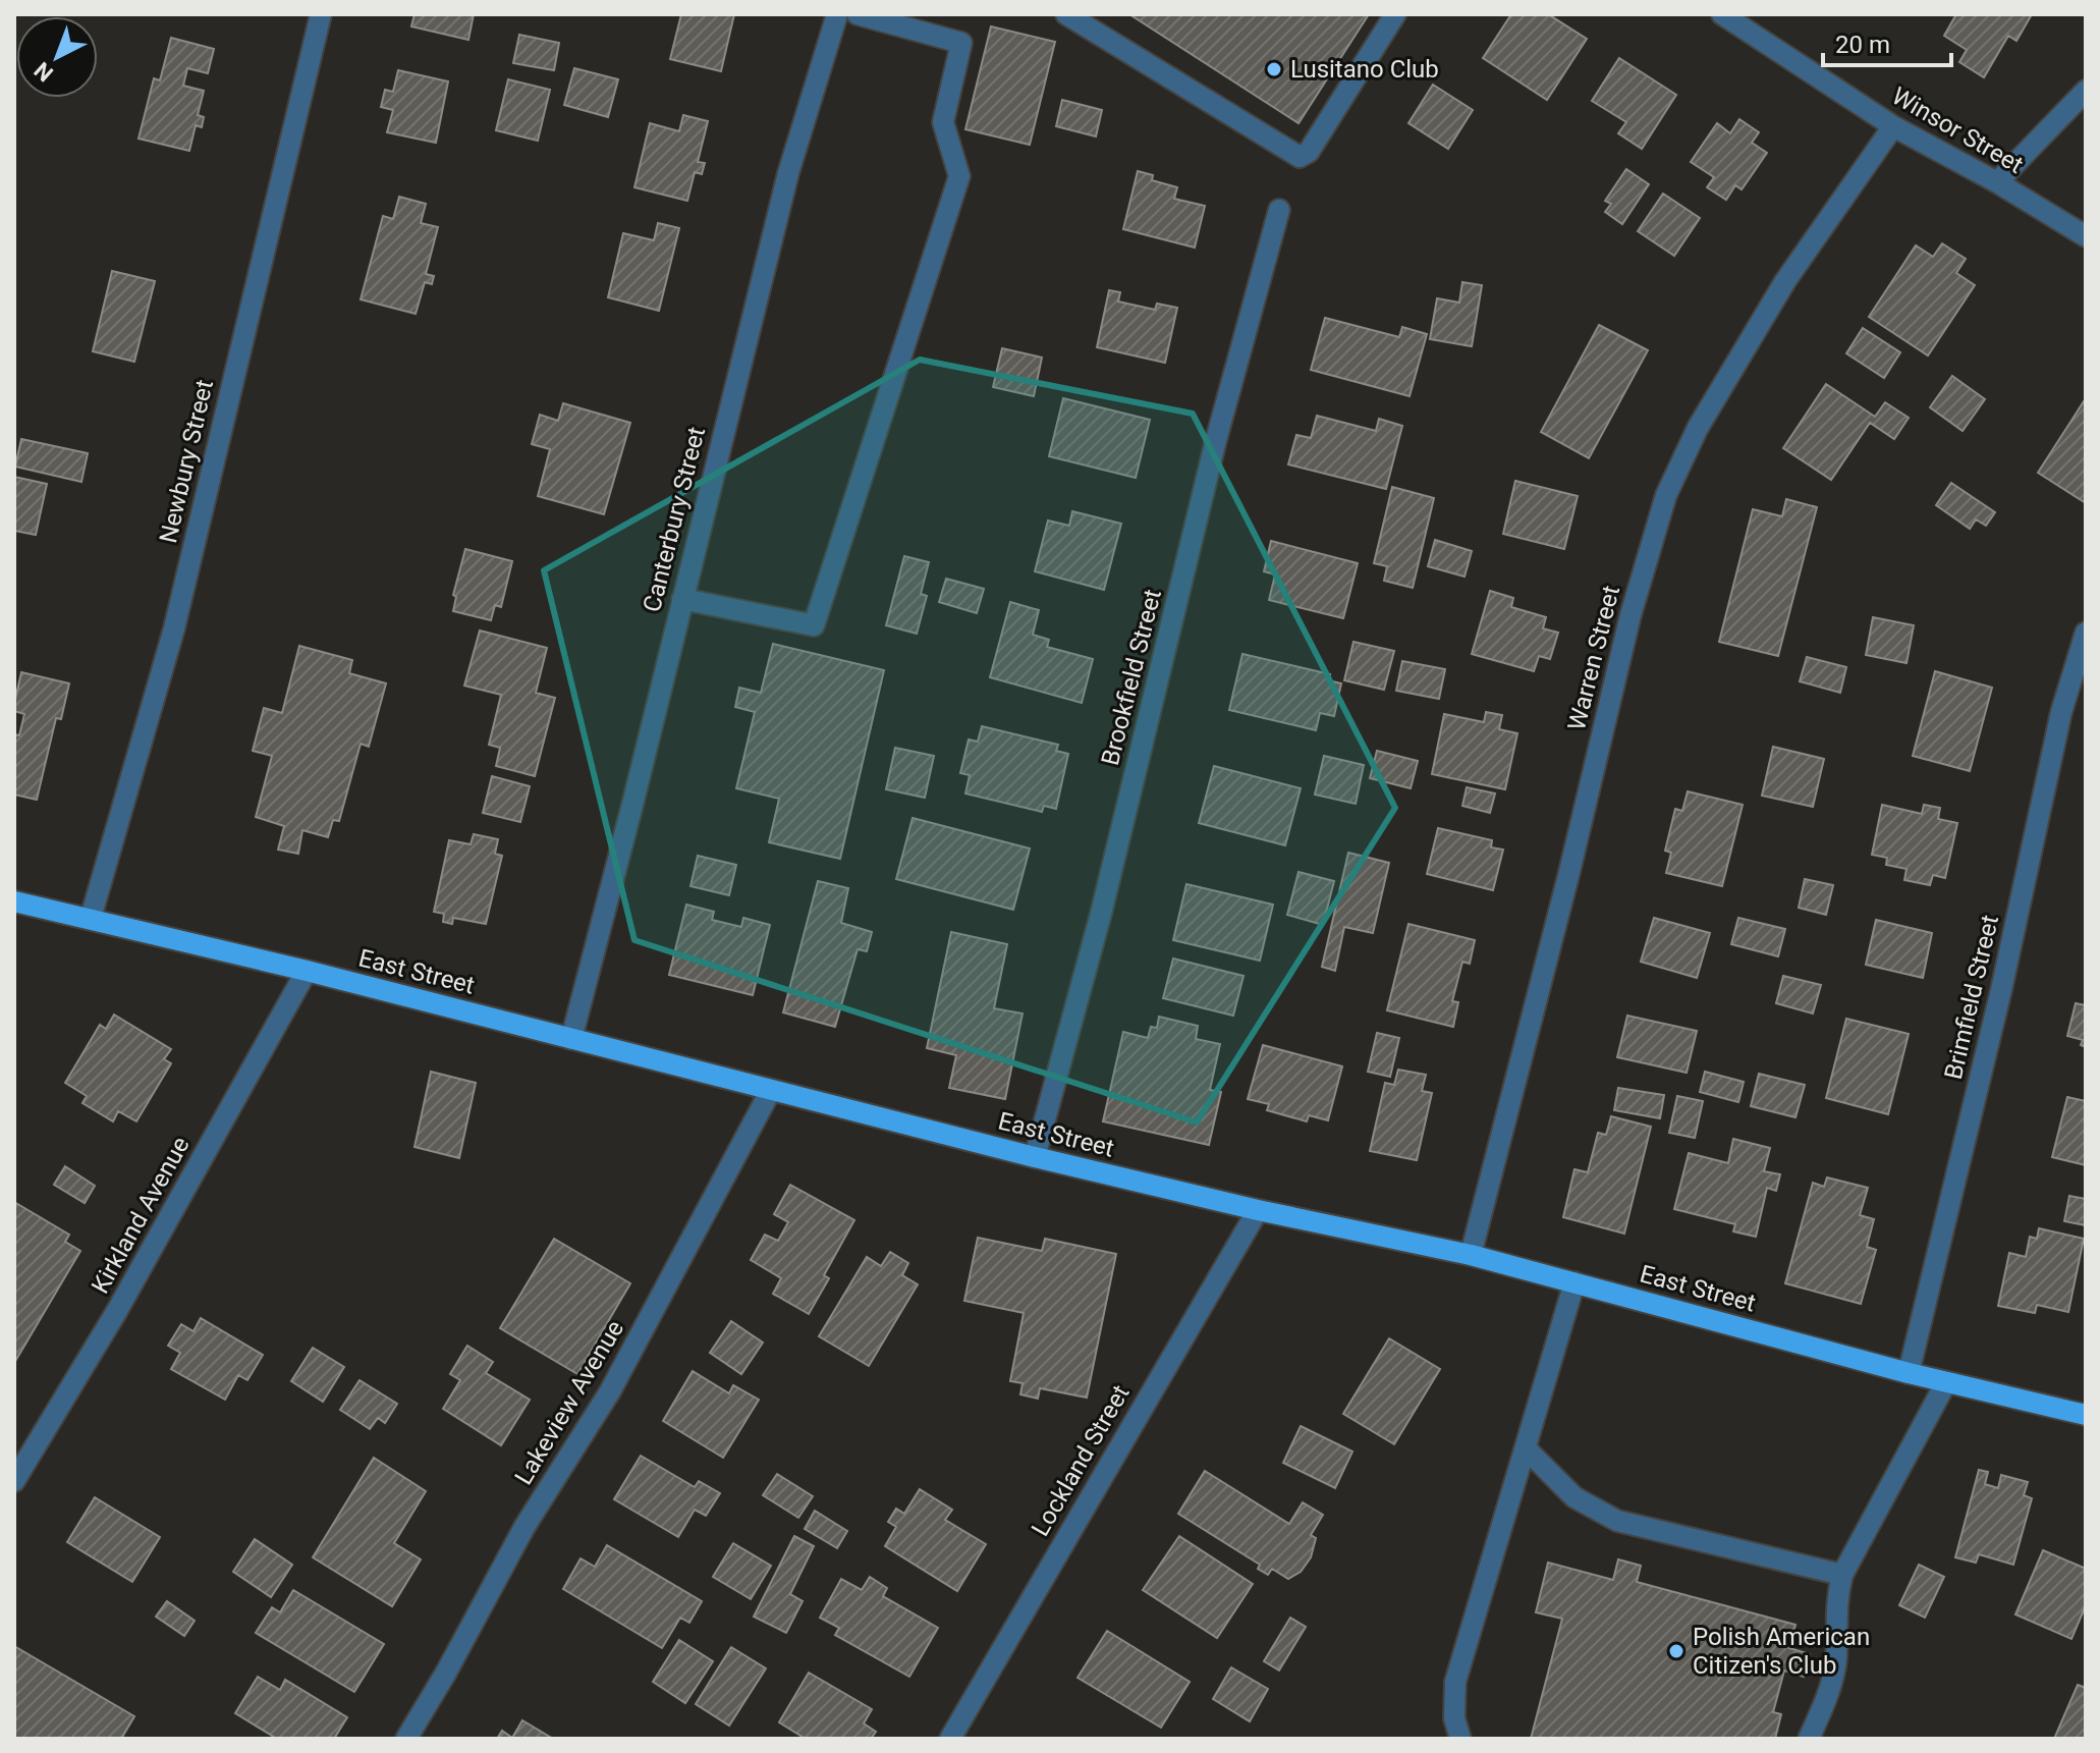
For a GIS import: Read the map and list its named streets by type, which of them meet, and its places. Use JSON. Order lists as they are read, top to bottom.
{
  "streets": {
    "main road": ["East Street"],
    "street": [
      "Winsor Street",
      "Newbury Street",
      "Canterbury Street",
      "Warren Street",
      "Brookfield Street",
      "Brimfield Street",
      "Kirkland Avenue",
      "Lakeview Avenue",
      "Lockland Street"
    ]
  },
  "crossings": [
    ["Winsor Street", "Warren Street"],
    ["Newbury Street", "East Street"],
    ["Canterbury Street", "East Street"],
    ["Warren Street", "East Street"],
    ["Brookfield Street", "East Street"],
    ["East Street", "Brimfield Street"],
    ["East Street", "Kirkland Avenue"],
    ["East Street", "Lakeview Avenue"],
    ["East Street", "Lockland Street"]
  ],
  "places": ["Lusitano Club", "Polish American Citizen's Club"],
  "scale_bar": "20 m",
  "north": "bottom left"
}
